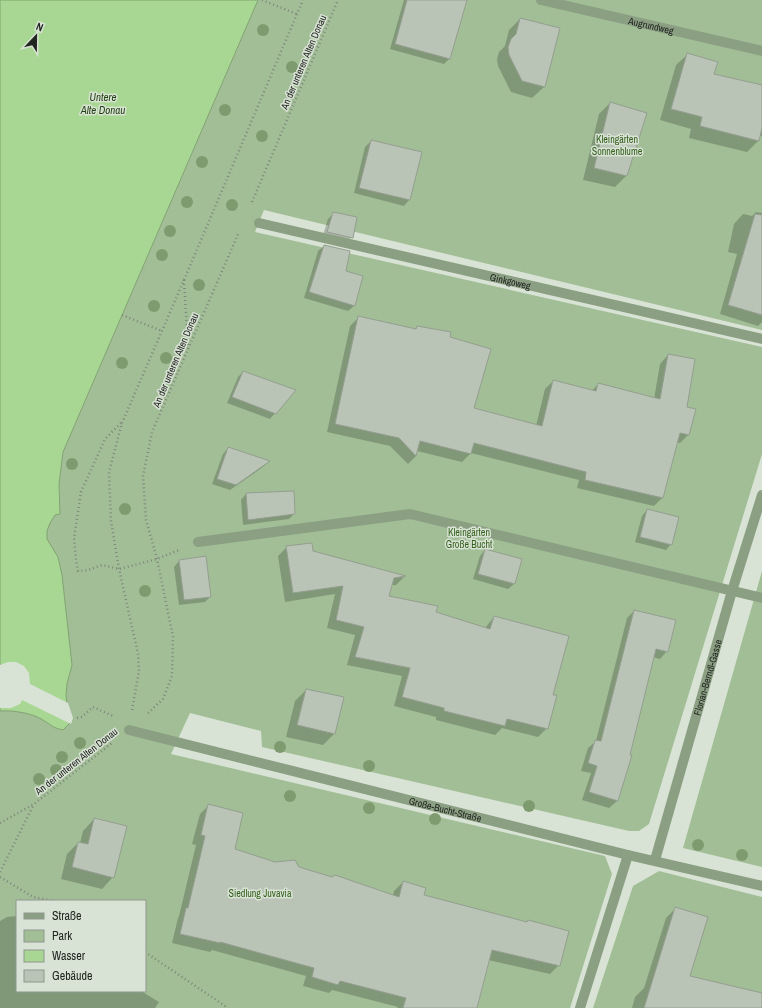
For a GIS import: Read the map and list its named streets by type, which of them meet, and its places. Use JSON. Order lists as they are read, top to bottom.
{
  "streets": {
    "street": [
      "Augrundweg",
      "Ginkgoweg",
      "Florian-Berndl-Gasse",
      "Große-Bucht-Straße"
    ],
    "path": ["An der unteren Alten Donau"]
  },
  "crossings": [
    ["An der unteren Alten Donau", "Große-Bucht-Straße"],
    ["Florian-Berndl-Gasse", "Große-Bucht-Straße"]
  ],
  "water": ["Untere Alte Donau"],
  "parks": ["Kleingärten Sonnenblume", "Kleingärten Große Bucht", "Siedlung Juvavia"],
  "legend": [
    "Straße",
    "Park",
    "Wasser",
    "Gebäude"
  ],
  "north": "top"
}
